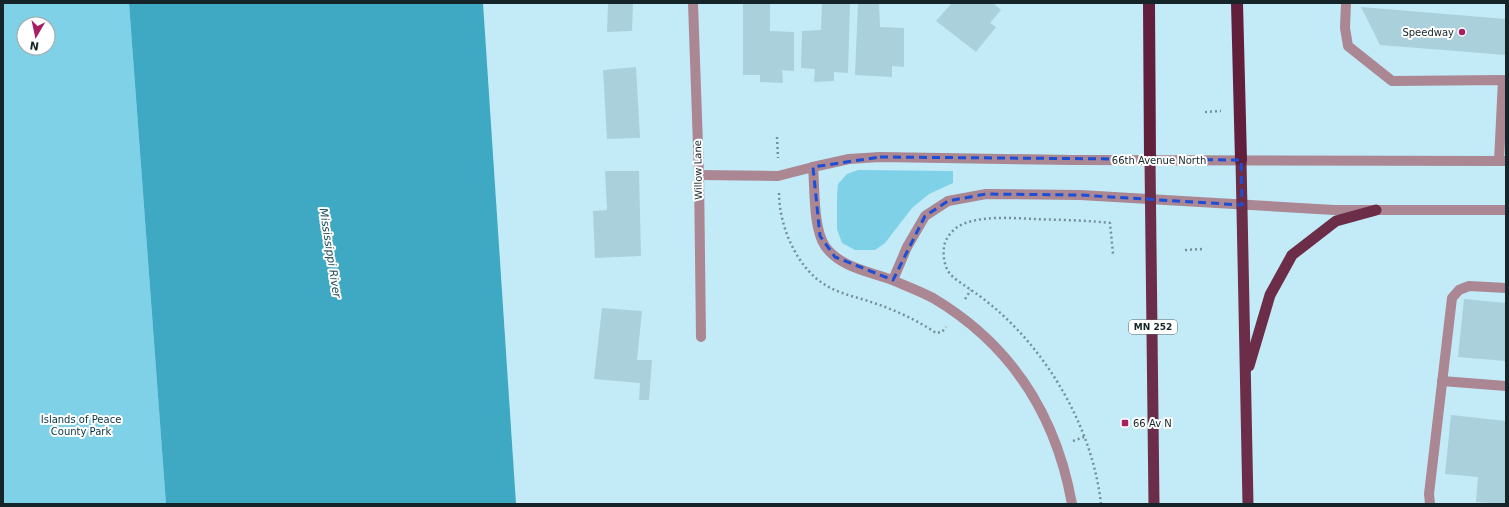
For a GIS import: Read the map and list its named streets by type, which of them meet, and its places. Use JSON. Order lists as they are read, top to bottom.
{
  "streets": {
    "highway": ["MN 252"],
    "street": ["66th Avenue North", "Willow Lane"]
  },
  "crossings": [
    ["66th Avenue North", "Willow Lane"],
    ["66th Avenue North", "MN 252"]
  ],
  "water": ["Mississippi River"],
  "parks": ["Islands of Peace County Park"],
  "places": {
    "other": ["Speedway"],
    "transit": ["66 Av N"]
  },
  "north": "bottom"
}
